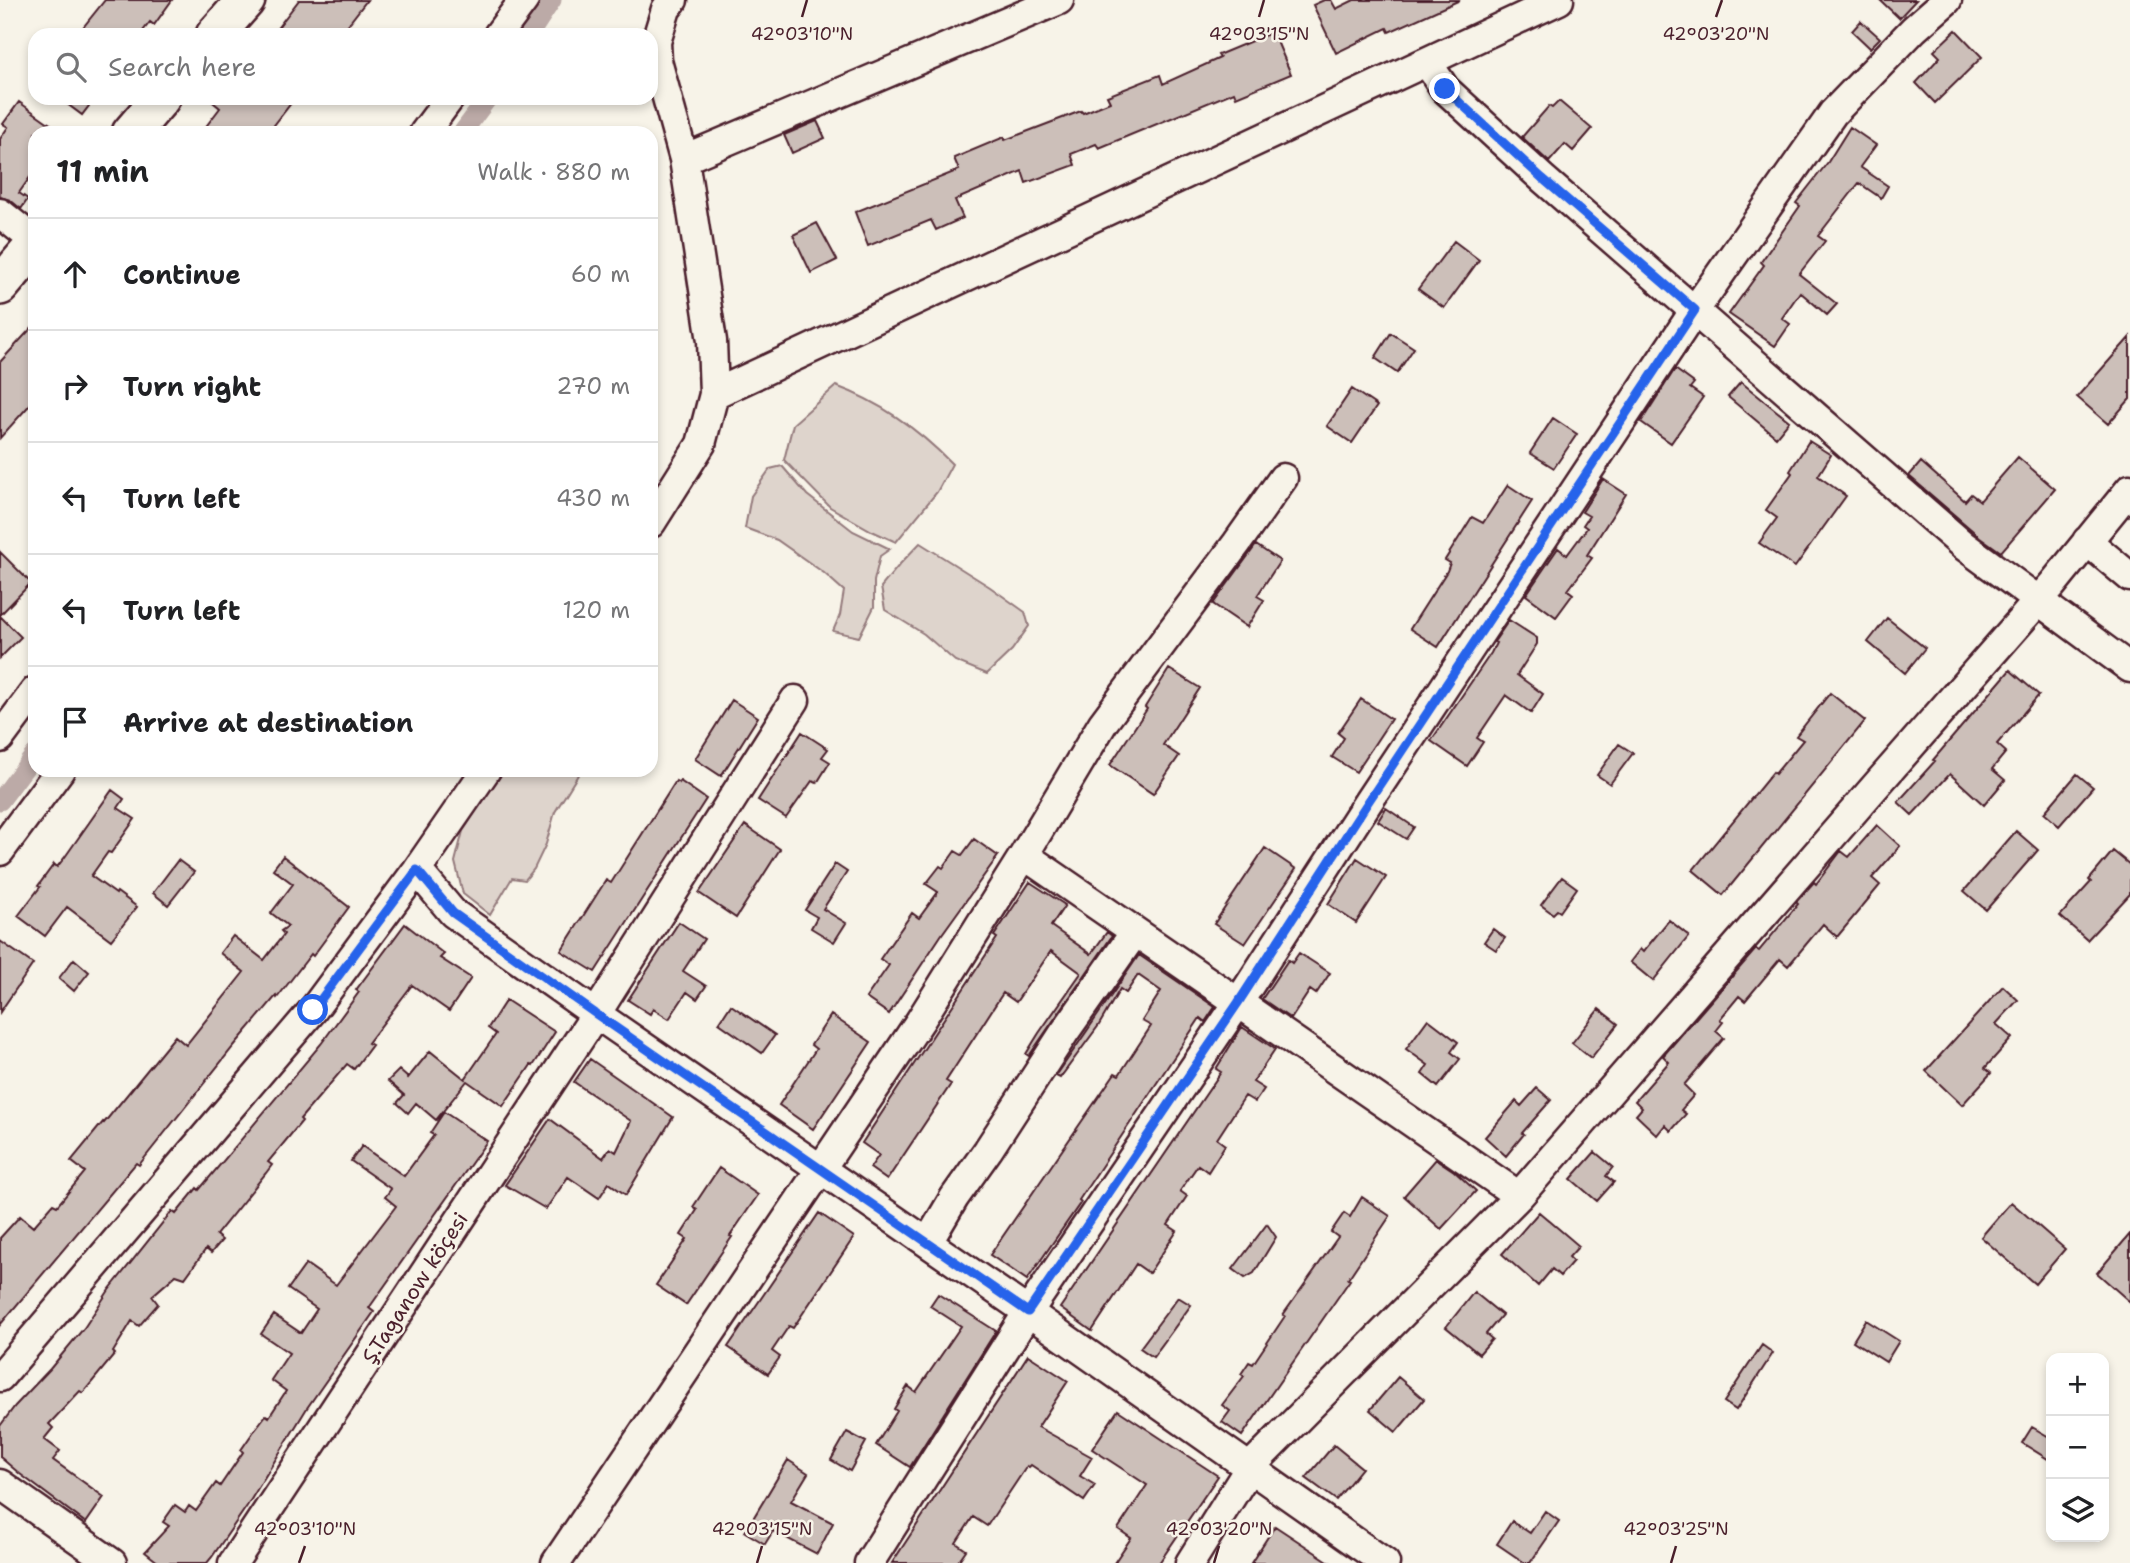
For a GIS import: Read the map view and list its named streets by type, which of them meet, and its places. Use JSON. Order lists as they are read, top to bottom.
{
  "streets": {
    "street": ["Ş.Taganow köçesi"]
  },
  "page": {
    "search": "Search here",
    "heading": ["11 min", "Walk · 880 m"],
    "list": [
      ["Continue", "60 m"],
      ["Turn right", "270 m"],
      ["Turn left", "430 m"],
      ["Turn left", "120 m"],
      "Arrive at destination"
    ],
    "map_buttons": ["+", "−"]
  },
  "coordinates": [
    "42°03'10\"N",
    "42°03'15\"N",
    "42°03'20\"N",
    "42°03'25\"N"
  ]
}
